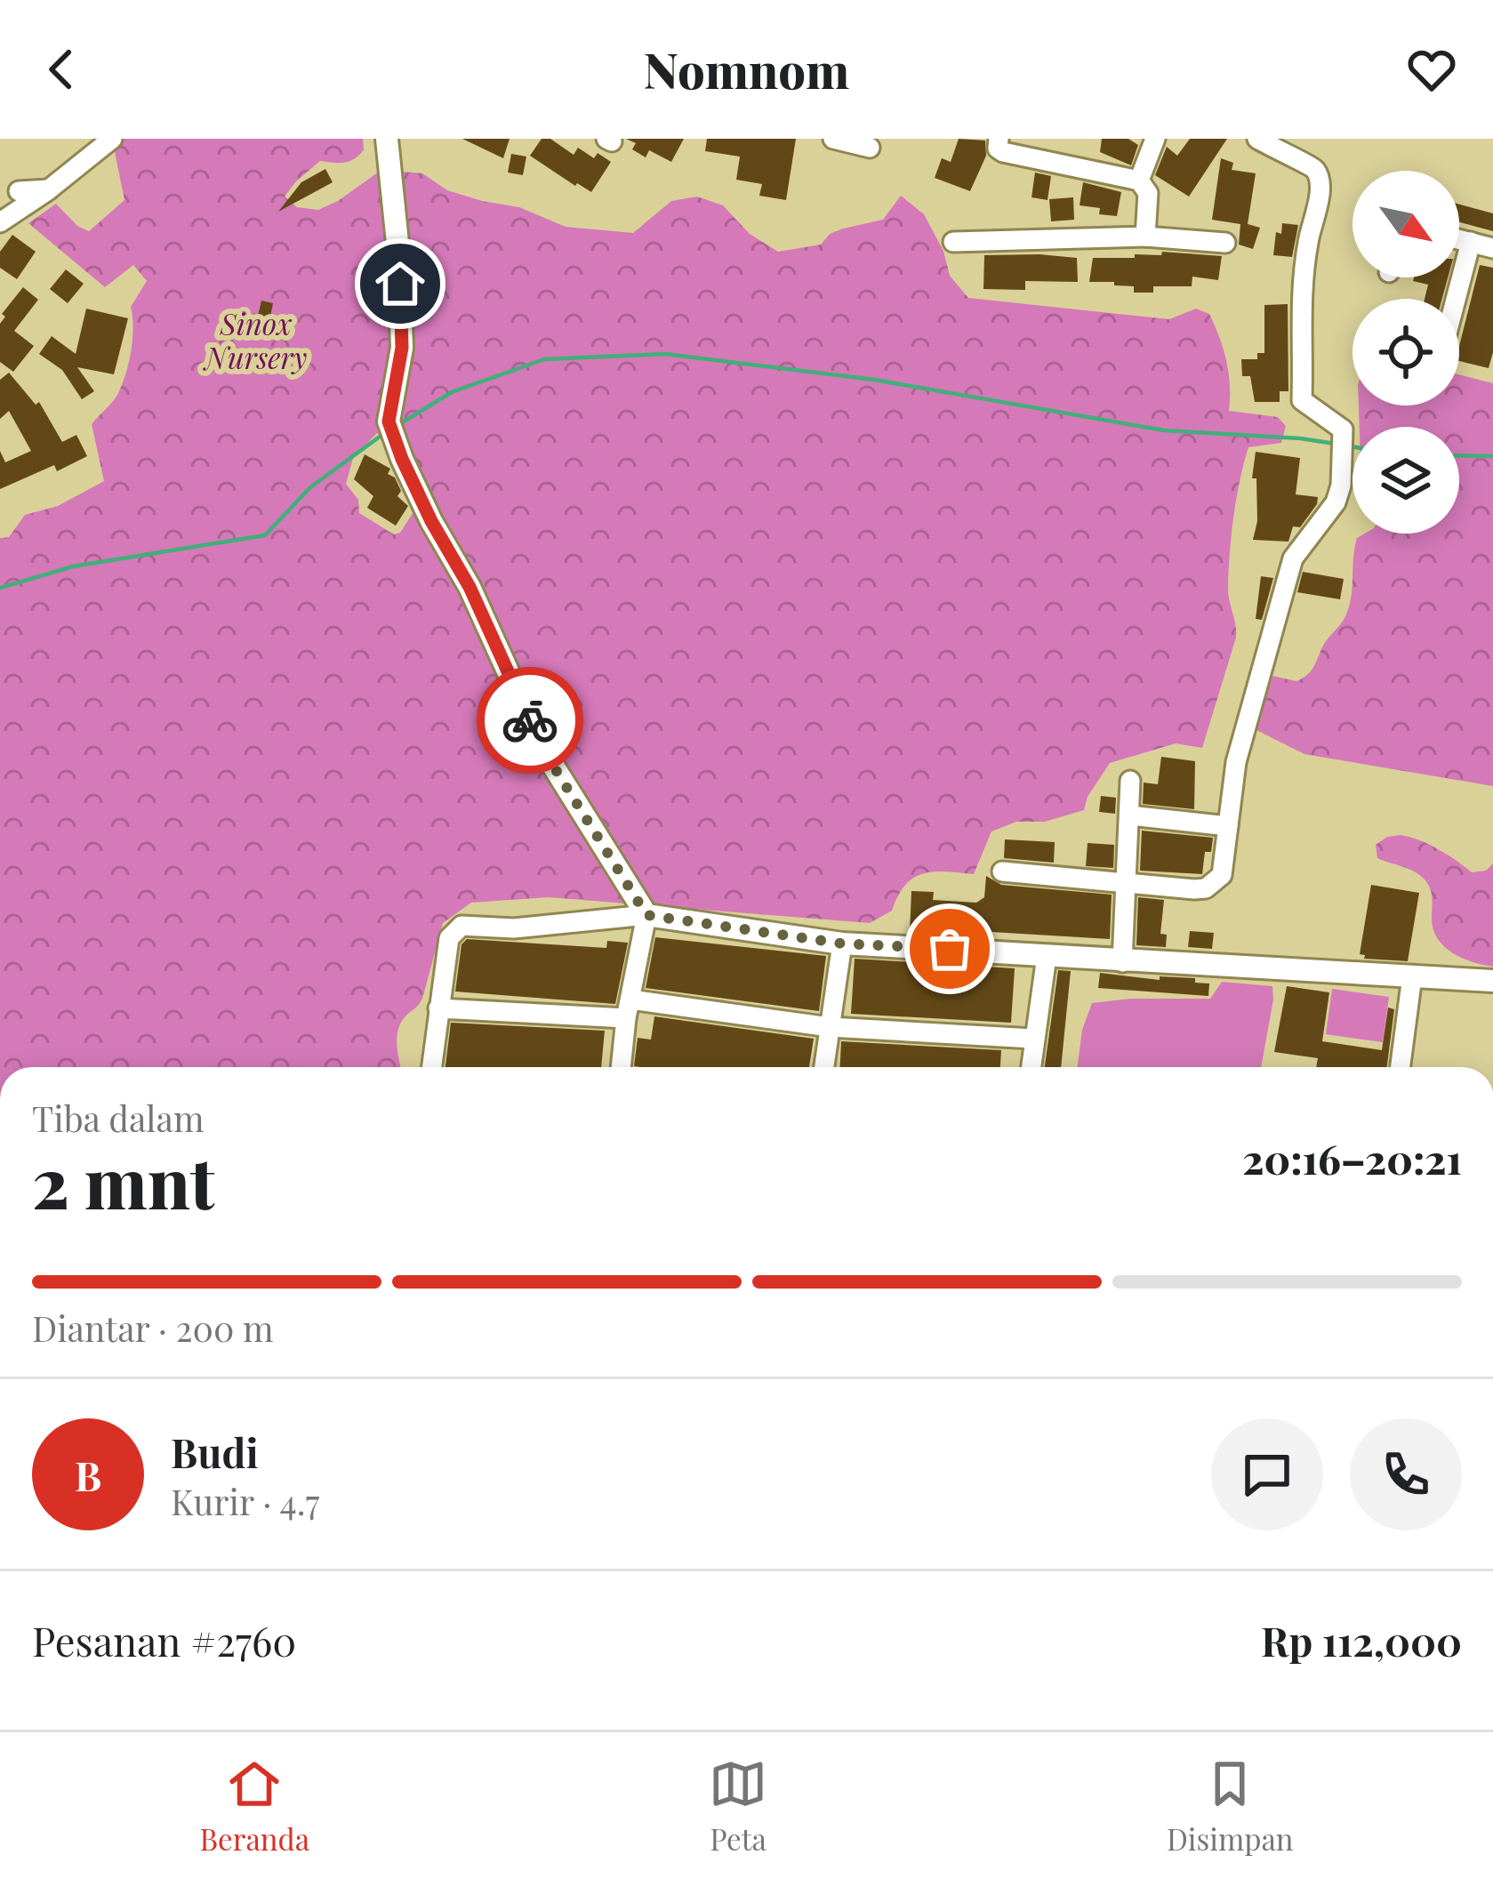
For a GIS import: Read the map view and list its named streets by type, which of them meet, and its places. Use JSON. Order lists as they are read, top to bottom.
{
  "parks": ["Sinox Nursery"],
  "north": "bottom right",
  "page": {
    "header": "Nomnom",
    "heading": ["2 mnt", "Tiba dalam", "20:16–20:21"],
    "panel": [
      "Budi",
      "Kurir · 4.7",
      "Pesanan #2760",
      "Rp 112,000"
    ],
    "bar": "Diantar · 200 m",
    "round": "B",
    "tabs": ["Beranda", "Peta", "Disimpan"]
  }
}
